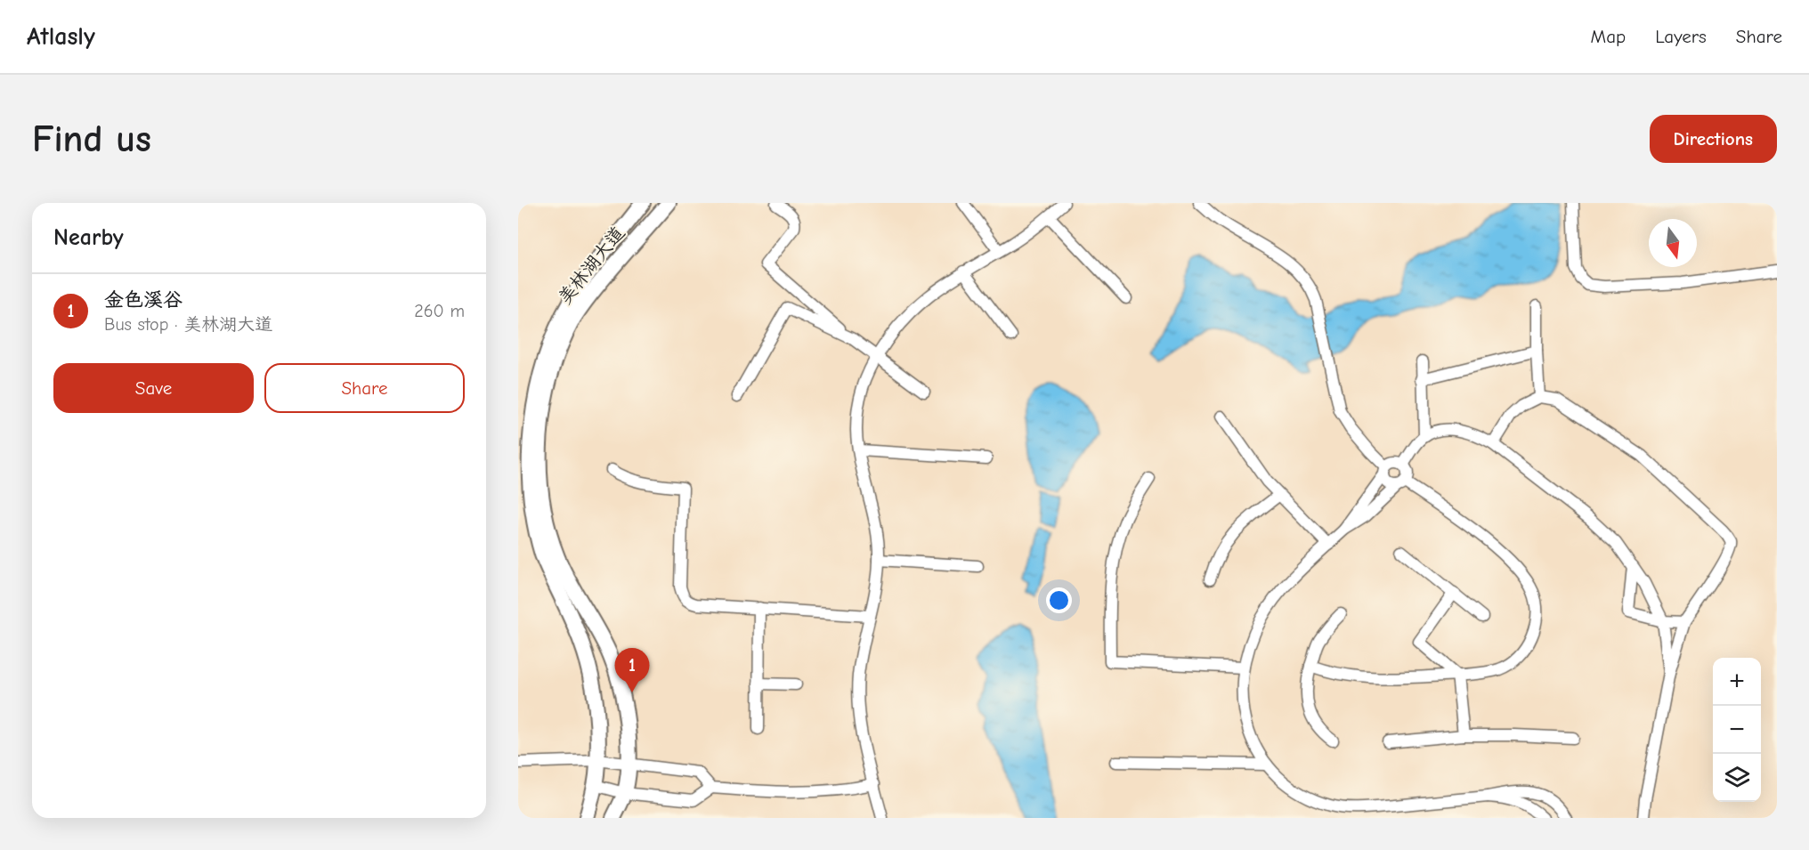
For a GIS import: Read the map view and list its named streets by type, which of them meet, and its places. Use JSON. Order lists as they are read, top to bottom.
{
  "streets": {
    "main road": ["美林湖大道"]
  },
  "north": "bottom",
  "page": {
    "header": "Atlasly",
    "nav": ["Map", "Layers", "Share"],
    "buttons": [
      "Directions",
      ["Save", "Share"]
    ],
    "title": "Find us",
    "heading": "Nearby",
    "list": [
      {
        "mark": "1",
        "name": "金色溪谷",
        "note": "Bus stop · 美林湖大道",
        "value": "260 m"
      }
    ],
    "pins": "1",
    "map_buttons": ["+", "−"]
  }
}
